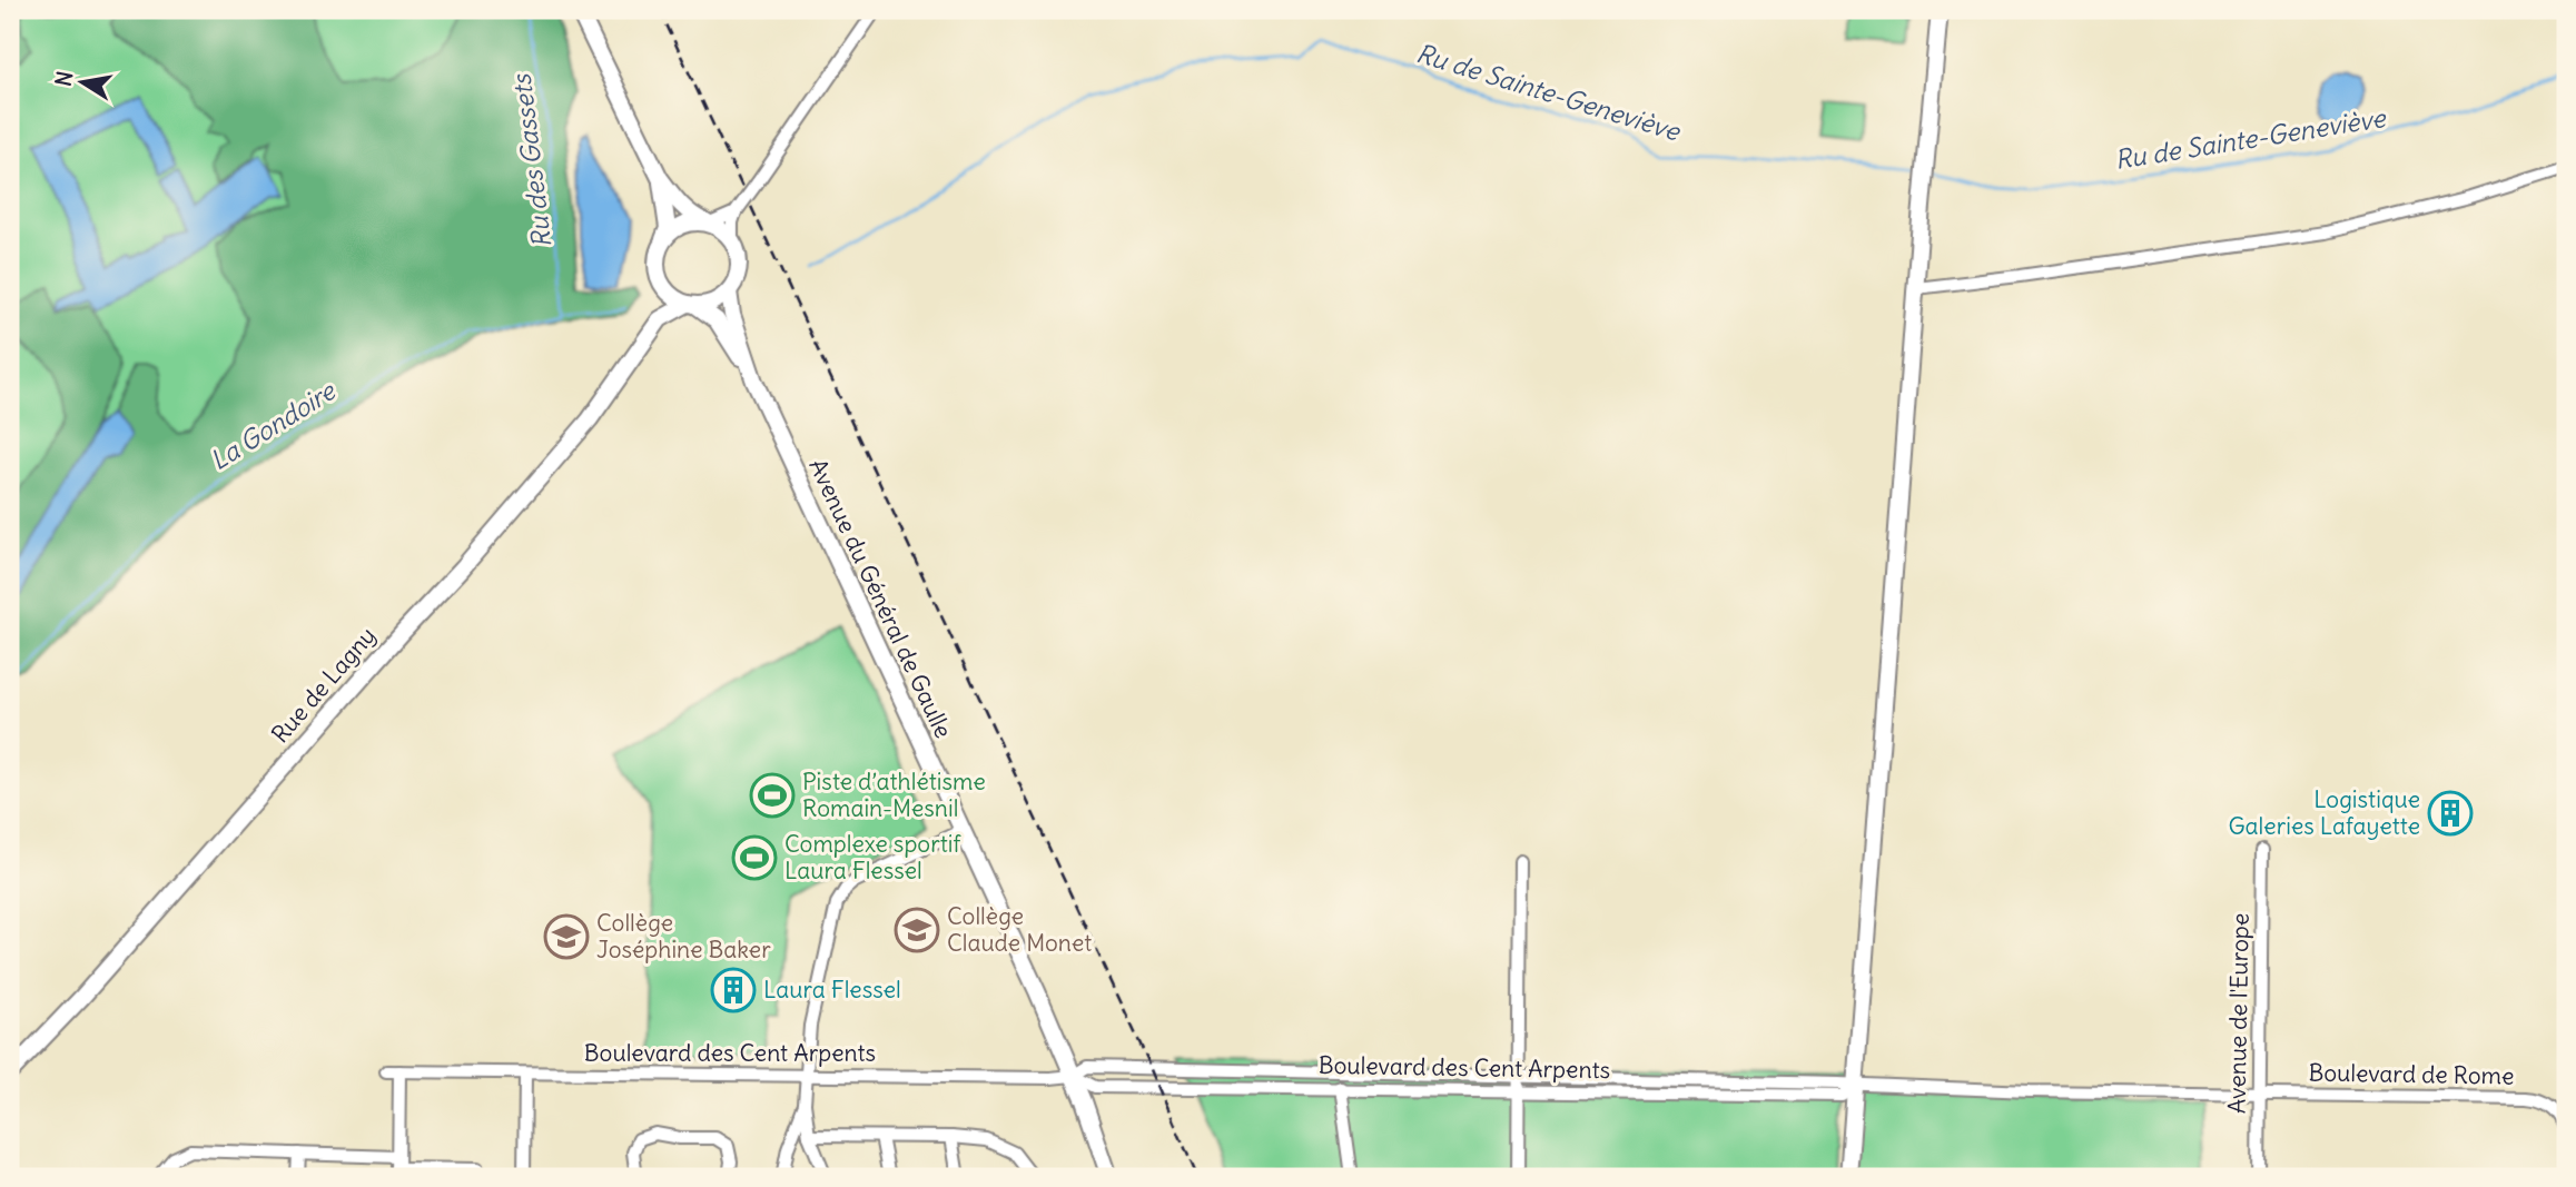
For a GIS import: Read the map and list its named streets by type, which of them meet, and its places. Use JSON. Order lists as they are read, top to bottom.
{
  "streets": {
    "main road": ["Avenue du Général de Gaulle", "Rue de Lagny"],
    "street": ["Avenue de l'Europe", "Boulevard des Cent Arpents", "Boulevard de Rome"]
  },
  "crossings": [
    ["Avenue du Général de Gaulle", "Rue de Lagny"],
    ["Avenue du Général de Gaulle", "Boulevard des Cent Arpents"],
    ["Avenue de l'Europe", "Boulevard des Cent Arpents"],
    ["Avenue de l'Europe", "Boulevard de Rome"],
    ["Boulevard des Cent Arpents", "Boulevard de Rome"]
  ],
  "water": ["Ru de Sainte-Geneviève", "Ru des Gassets", "La Gondoire"],
  "places": {
    "sports": ["Piste d’athlétisme Romain-Mesnil", "Complexe sportif Laura Flessel"],
    "building": ["Logistique Galeries Lafayette", "Laura Flessel"],
    "school or university": ["Collège Claude Monet", "Collège Joséphine Baker"]
  },
  "north": "left"
}
